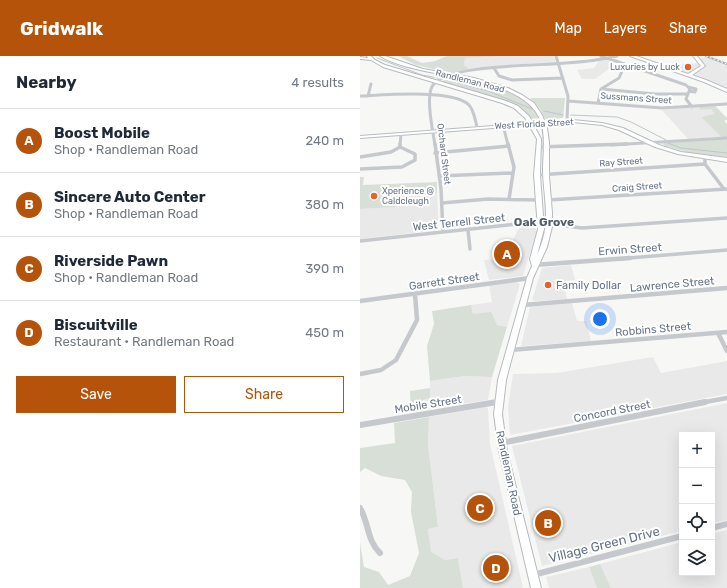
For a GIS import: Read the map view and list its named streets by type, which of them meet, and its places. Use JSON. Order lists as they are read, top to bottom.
{
  "streets": {
    "main road": ["Randleman Road", "West Florida Street"],
    "street": [
      "Sussmans Street",
      "Orchard Street",
      "Ray Street",
      "Craig Street",
      "West Terrell Street",
      "Erwin Street",
      "Garrett Street",
      "Lawrence Street",
      "Robbins Street",
      "Mobile Street",
      "Concord Street",
      "Village Green Drive"
    ]
  },
  "crossings": [
    ["Randleman Road", "West Florida Street"],
    ["Randleman Road", "Orchard Street"],
    ["Randleman Road", "Ray Street"],
    ["Randleman Road", "Craig Street"],
    ["Randleman Road", "West Terrell Street"],
    ["Randleman Road", "Erwin Street"],
    ["Randleman Road", "Garrett Street"],
    ["Randleman Road", "Lawrence Street"],
    ["Randleman Road", "Robbins Street"],
    ["Randleman Road", "Mobile Street"],
    ["Randleman Road", "Concord Street"],
    ["Randleman Road", "Village Green Drive"],
    ["West Florida Street", "Orchard Street"],
    ["Orchard Street", "West Terrell Street"]
  ],
  "districts": ["Oak Grove"],
  "places": ["Luxuries by Luck", "Xperience @ Caldcleugh", "Family Dollar"],
  "page": {
    "header": "Gridwalk",
    "nav": ["Map", "Layers", "Share"],
    "heading": ["Nearby", "4 results"],
    "list": [
      {
        "mark": "A",
        "name": "Boost Mobile",
        "note": "Shop · Randleman Road",
        "value": "240 m"
      },
      {
        "mark": "B",
        "name": "Sincere Auto Center",
        "note": "Shop · Randleman Road",
        "value": "380 m"
      },
      {
        "mark": "C",
        "name": "Riverside Pawn",
        "note": "Shop · Randleman Road",
        "value": "390 m"
      },
      {
        "mark": "D",
        "name": "Biscuitville",
        "note": "Restaurant · Randleman Road",
        "value": "450 m"
      }
    ],
    "pins": [
      "A",
      "C",
      "B",
      "D"
    ],
    "buttons": ["Save", "Share"],
    "map_buttons": ["+", "−"]
  }
}
